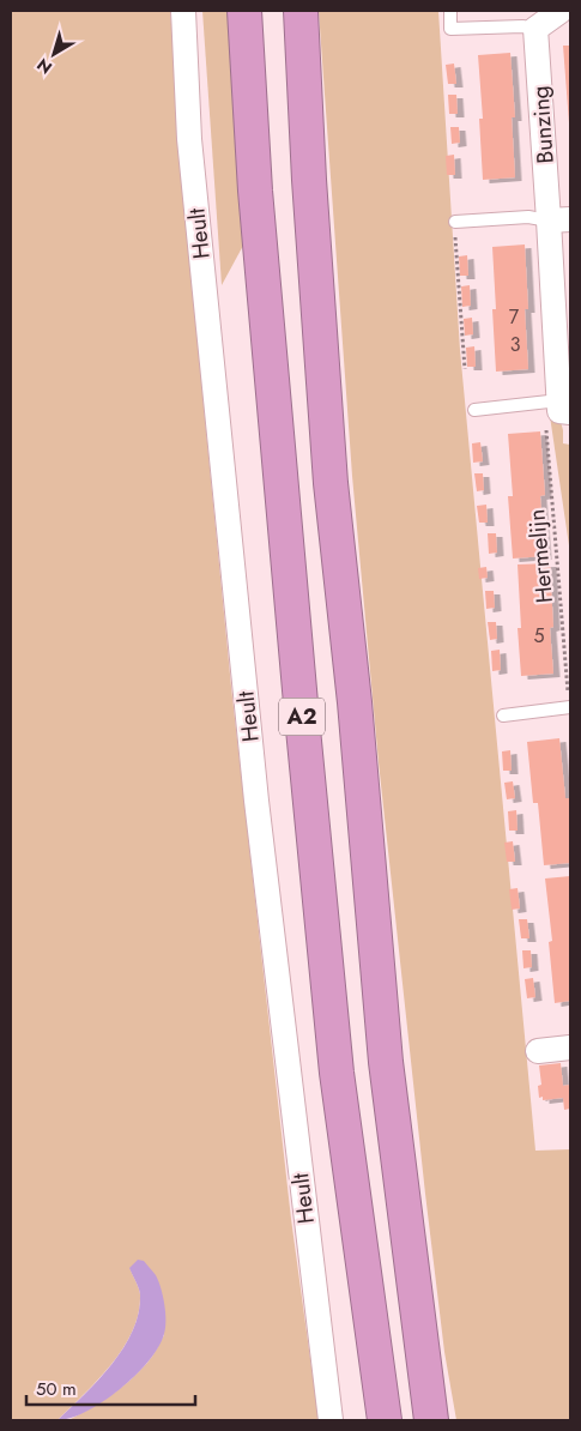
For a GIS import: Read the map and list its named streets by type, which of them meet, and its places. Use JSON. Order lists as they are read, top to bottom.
{
  "streets": {
    "highway": ["A2"],
    "street": ["Bunzing", "Heult"],
    "path": ["Hermelijn"]
  },
  "crossings": [
    ["Bunzing", "Hermelijn"]
  ],
  "house_numbers": ["7", "3", "5"],
  "scale_bar": "50 m",
  "north": "bottom left"
}
